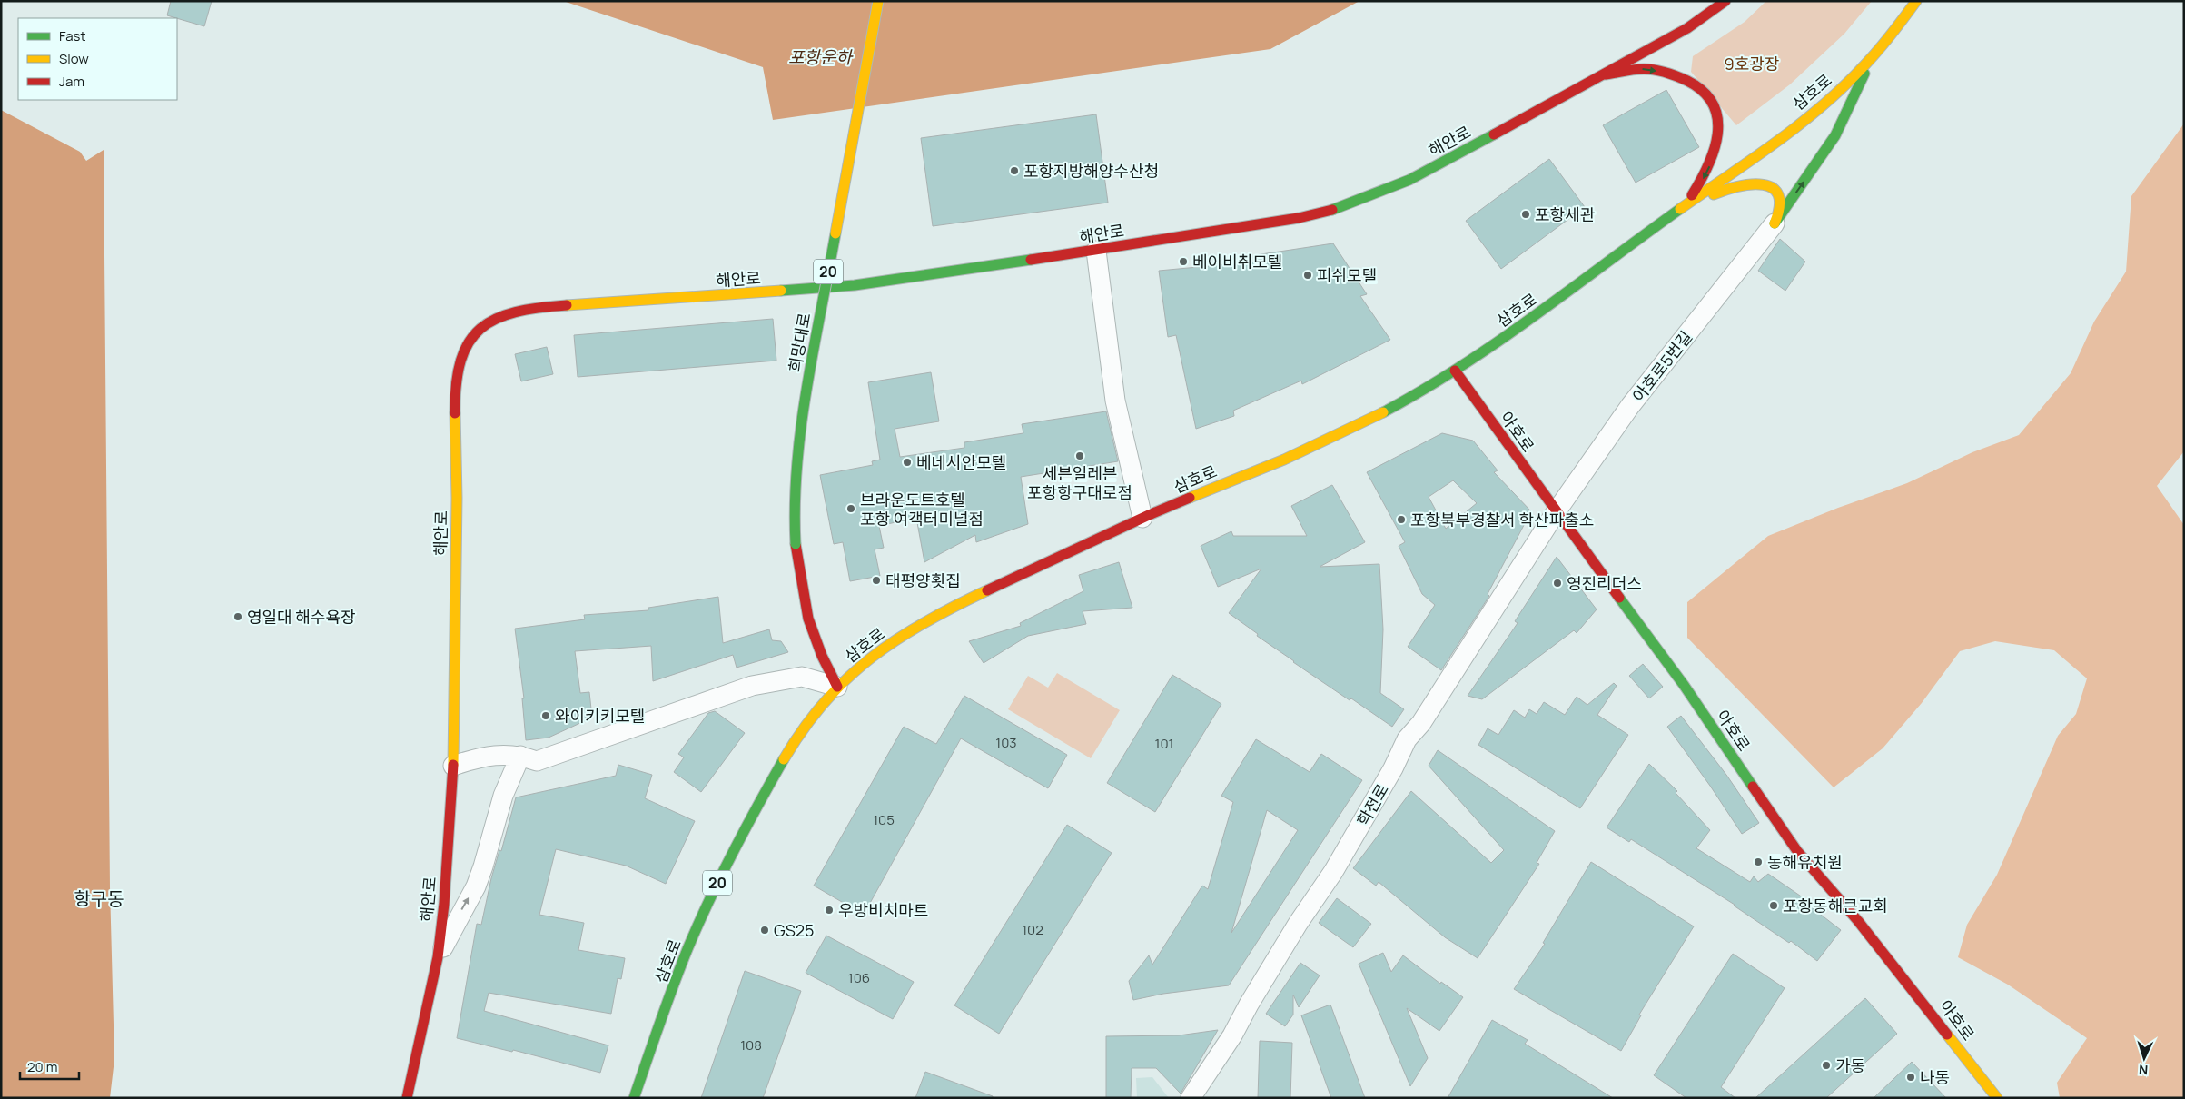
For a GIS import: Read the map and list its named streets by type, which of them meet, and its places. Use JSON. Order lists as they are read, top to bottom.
{
  "streets": {
    "main road": [
      "삼호로",
      "해안로",
      "20",
      "희망대로",
      "아호로"
    ],
    "street": ["아호로5번길", "학전로"]
  },
  "crossings": [
    ["삼호로", "희망대로"],
    ["삼호로", "아호로"],
    ["아호로5번길", "아호로"],
    ["아호로5번길", "학전로"],
    ["아호로", "학전로"]
  ],
  "districts": ["항구동"],
  "water": ["포항운하"],
  "parks": ["9호광장"],
  "places": [
    "포항지방해양수산청",
    "포항세관",
    "베이비취모텔",
    "피쉬모텔",
    "세븐일레븐 포항항구대로점",
    "베네시안모텔",
    "브라운도트호텔 포항 여객터미널점",
    "포항북부경찰서 학산파출소",
    "태평양횟집",
    "영진리더스",
    "영일대 해수욕장",
    "와이키키모텔",
    "동해유치원",
    "포항동해큰교회",
    "우방비치마트",
    "GS25",
    "가동",
    "나동"
  ],
  "house_numbers": [
    "103",
    "101",
    "105",
    "102",
    "106",
    "108"
  ],
  "legend": ["Fast", "Slow", "Jam"],
  "scale_bar": "20 m",
  "north": "bottom"
}
